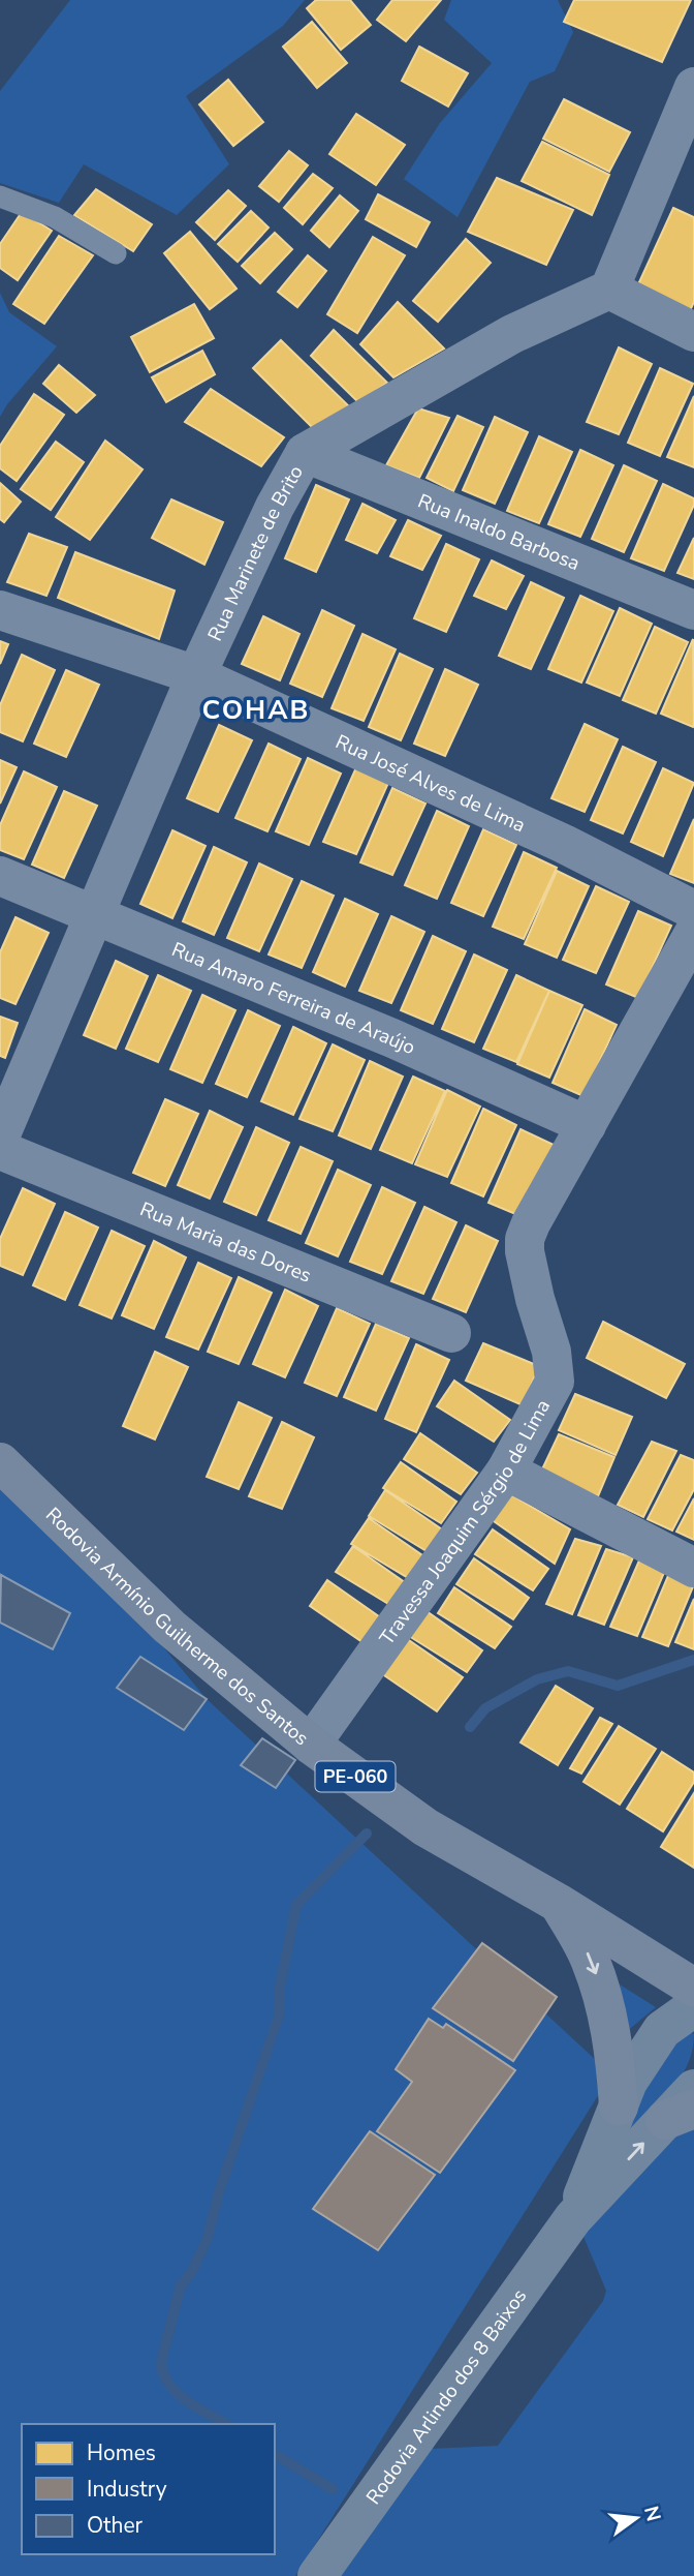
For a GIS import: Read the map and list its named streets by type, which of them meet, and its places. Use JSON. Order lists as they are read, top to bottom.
{
  "streets": {
    "main road": ["Rodovia Armínio Guilherme dos Santos", "PE-060", "Rodovia Arlindo dos 8 Baixos"],
    "street": [
      "Rua Inaldo Barbosa",
      "Rua Marinete de Brito",
      "Rua José Alves de Lima",
      "Rua Amaro Ferreira de Araújo",
      "Rua Maria das Dores",
      "Travessa Joaquim Sérgio de Lima"
    ]
  },
  "crossings": [
    ["Rua Inaldo Barbosa", "Rua Marinete de Brito"],
    ["Rua Marinete de Brito", "Rua José Alves de Lima"],
    ["Rua Marinete de Brito", "Rua Amaro Ferreira de Araújo"],
    ["Rua Amaro Ferreira de Araújo", "Travessa Joaquim Sérgio de Lima"],
    ["Travessa Joaquim Sérgio de Lima", "Rodovia Armínio Guilherme dos Santos"]
  ],
  "districts": ["COHAB"],
  "legend": ["Homes", "Industry", "Other"],
  "north": "right"
}
